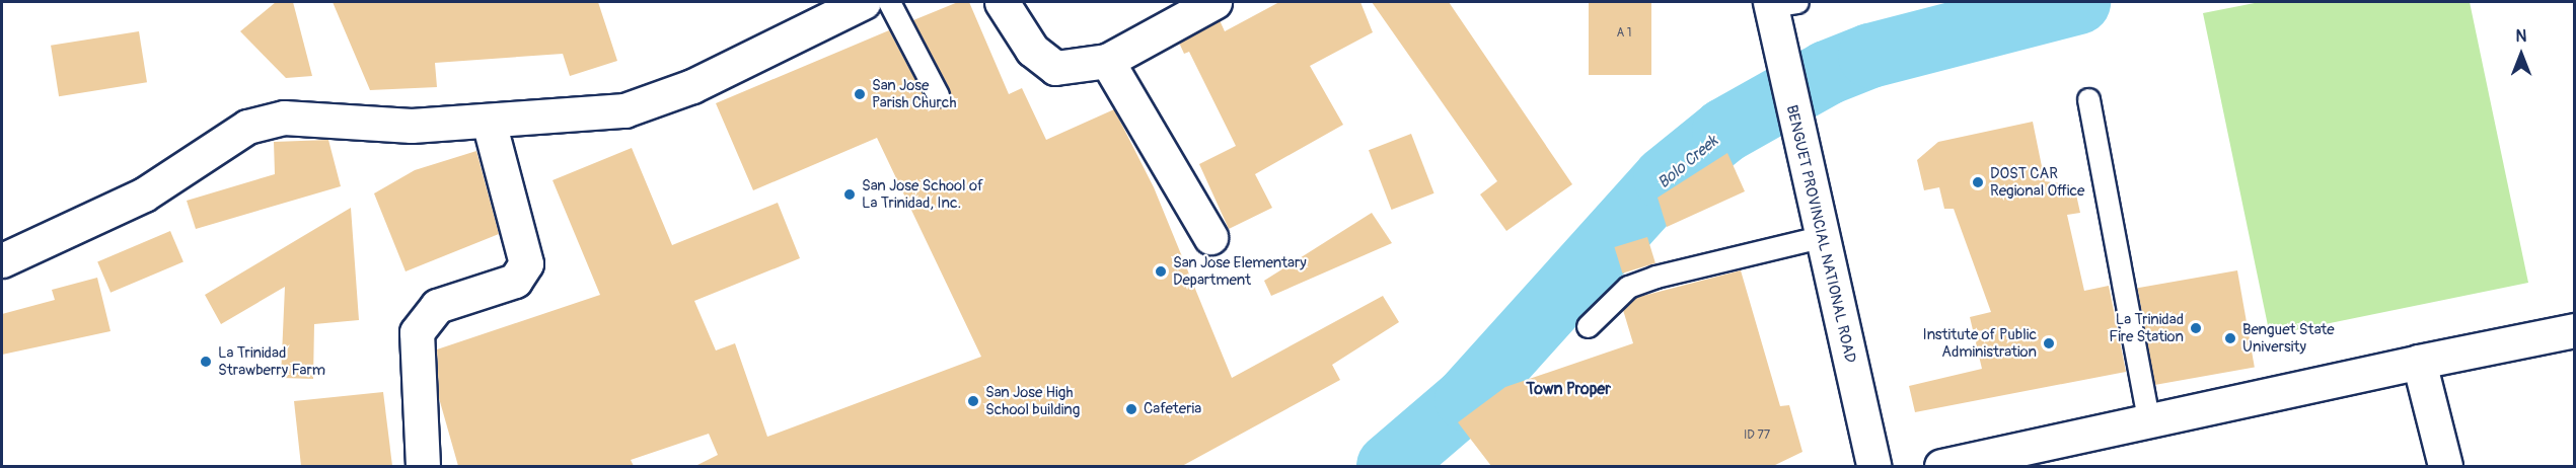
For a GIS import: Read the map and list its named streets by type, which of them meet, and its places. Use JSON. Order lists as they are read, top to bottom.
{
  "streets": {
    "main road": ["BENGUET PROVINCIAL NATIONAL ROAD"]
  },
  "districts": ["Town Proper"],
  "water": ["Bolo Creek"],
  "places": [
    "San Jose Parish Church",
    "DOST CAR Regional Office",
    "San Jose School of La Trinidad, Inc.",
    "San Jose Elementary Department",
    "La Trinidad Fire Station",
    "Benguet State University",
    "Institute of Public Administration",
    "La Trinidad Strawberry Farm",
    "San Jose High School building",
    "Cafeteria"
  ],
  "house_numbers": ["A 1", "ID 77"],
  "north": "top"
}
